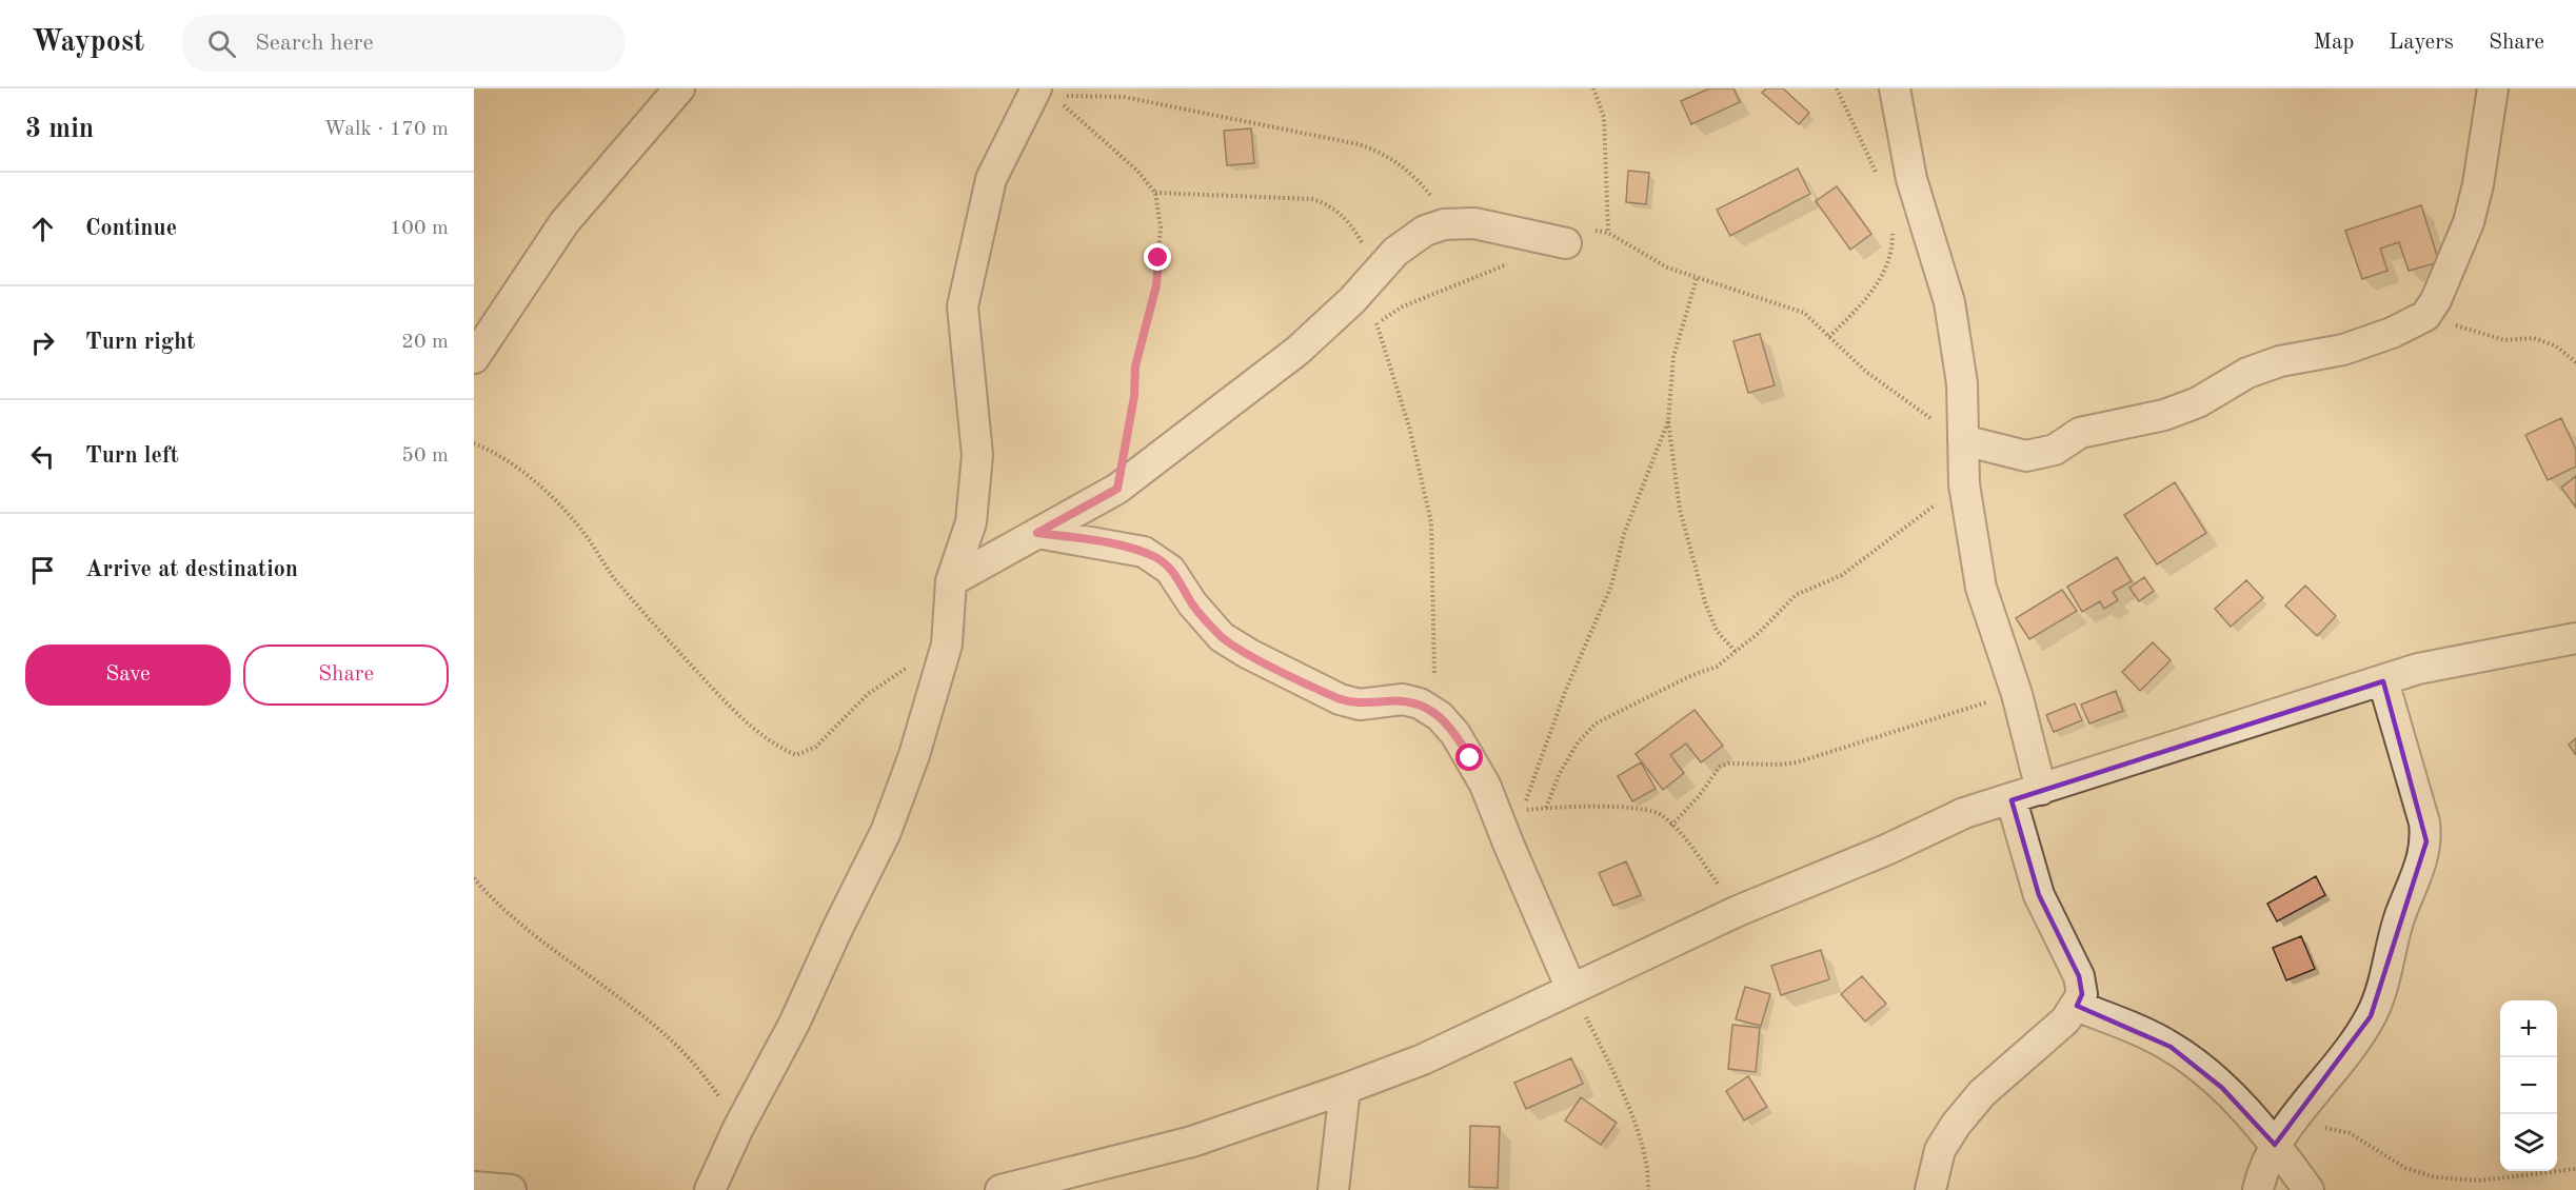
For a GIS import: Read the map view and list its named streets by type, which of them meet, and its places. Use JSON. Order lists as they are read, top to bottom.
{
  "page": {
    "header": "Waypost",
    "search": "Search here",
    "nav": ["Map", "Layers", "Share"],
    "heading": ["3 min", "Walk · 170 m"],
    "list": [
      ["Continue", "100 m"],
      ["Turn right", "20 m"],
      ["Turn left", "50 m"],
      "Arrive at destination"
    ],
    "buttons": ["Save", "Share"],
    "map_buttons": ["+", "−"]
  }
}
